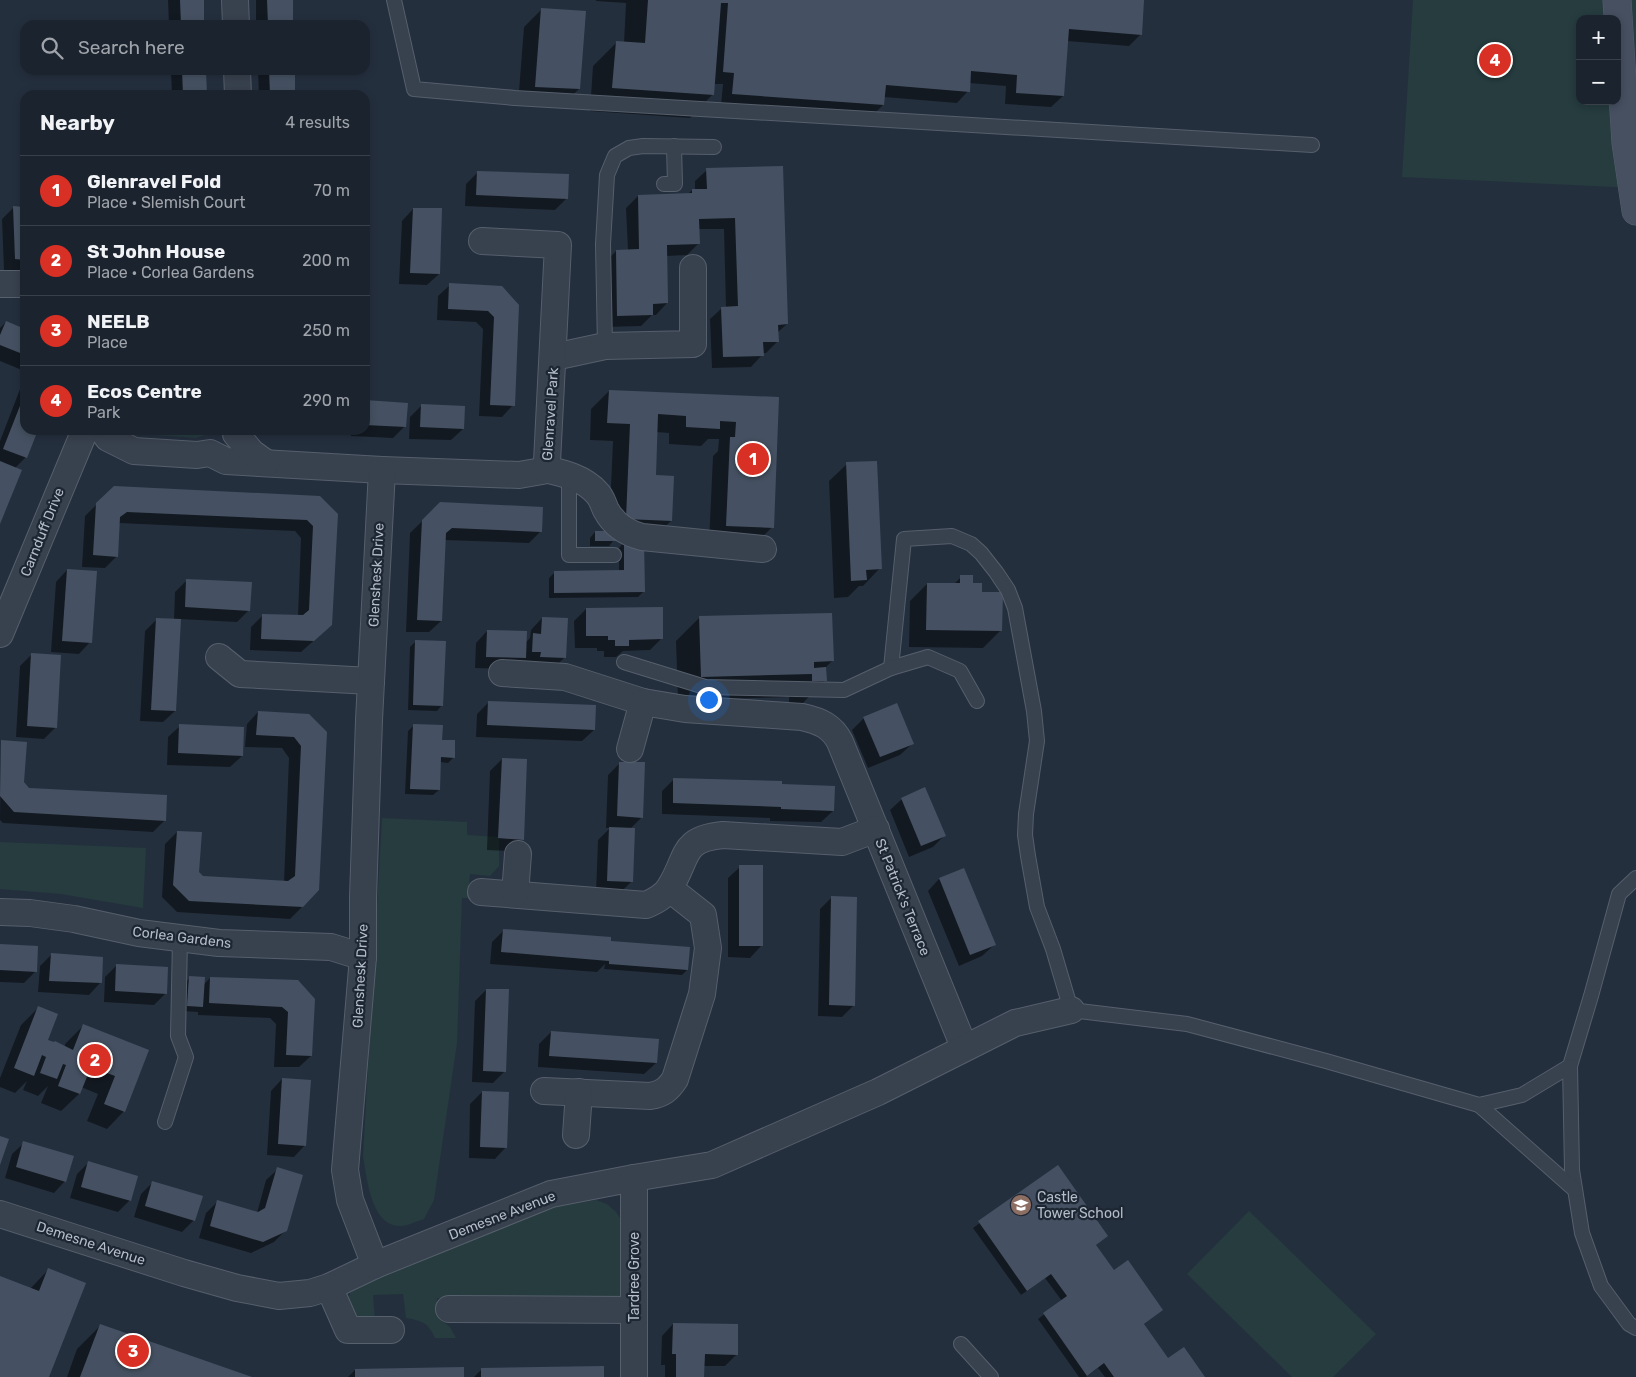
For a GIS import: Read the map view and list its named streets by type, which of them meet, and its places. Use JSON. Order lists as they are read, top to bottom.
{
  "streets": {
    "street": [
      "Glenravel Park",
      "Carnduff Drive",
      "Glenshesk Drive",
      "St Patrick's Terrace",
      "Corlea Gardens",
      "Demesne Avenue",
      "Tardree Grove"
    ]
  },
  "crossings": [
    ["Glenravel Park", "Glenshesk Drive"],
    ["Glenshesk Drive", "Corlea Gardens"],
    ["Glenshesk Drive", "Demesne Avenue"],
    ["St Patrick's Terrace", "Demesne Avenue"],
    ["Demesne Avenue", "Tardree Grove"]
  ],
  "places": {
    "school or university": ["Castle Tower School"]
  },
  "page": {
    "map_buttons": ["+", "−"],
    "search": "Search here",
    "pins": [
      "4",
      "1",
      "2",
      "3"
    ],
    "heading": ["Nearby", "4 results"],
    "list": [
      {
        "mark": "1",
        "name": "Glenravel Fold",
        "note": "Place · Slemish Court",
        "value": "70 m"
      },
      {
        "mark": "2",
        "name": "St John House",
        "note": "Place · Corlea Gardens",
        "value": "200 m"
      },
      {
        "mark": "3",
        "name": "NEELB",
        "note": "Place",
        "value": "250 m"
      },
      {
        "mark": "4",
        "name": "Ecos Centre",
        "note": "Park",
        "value": "290 m"
      }
    ]
  }
}
